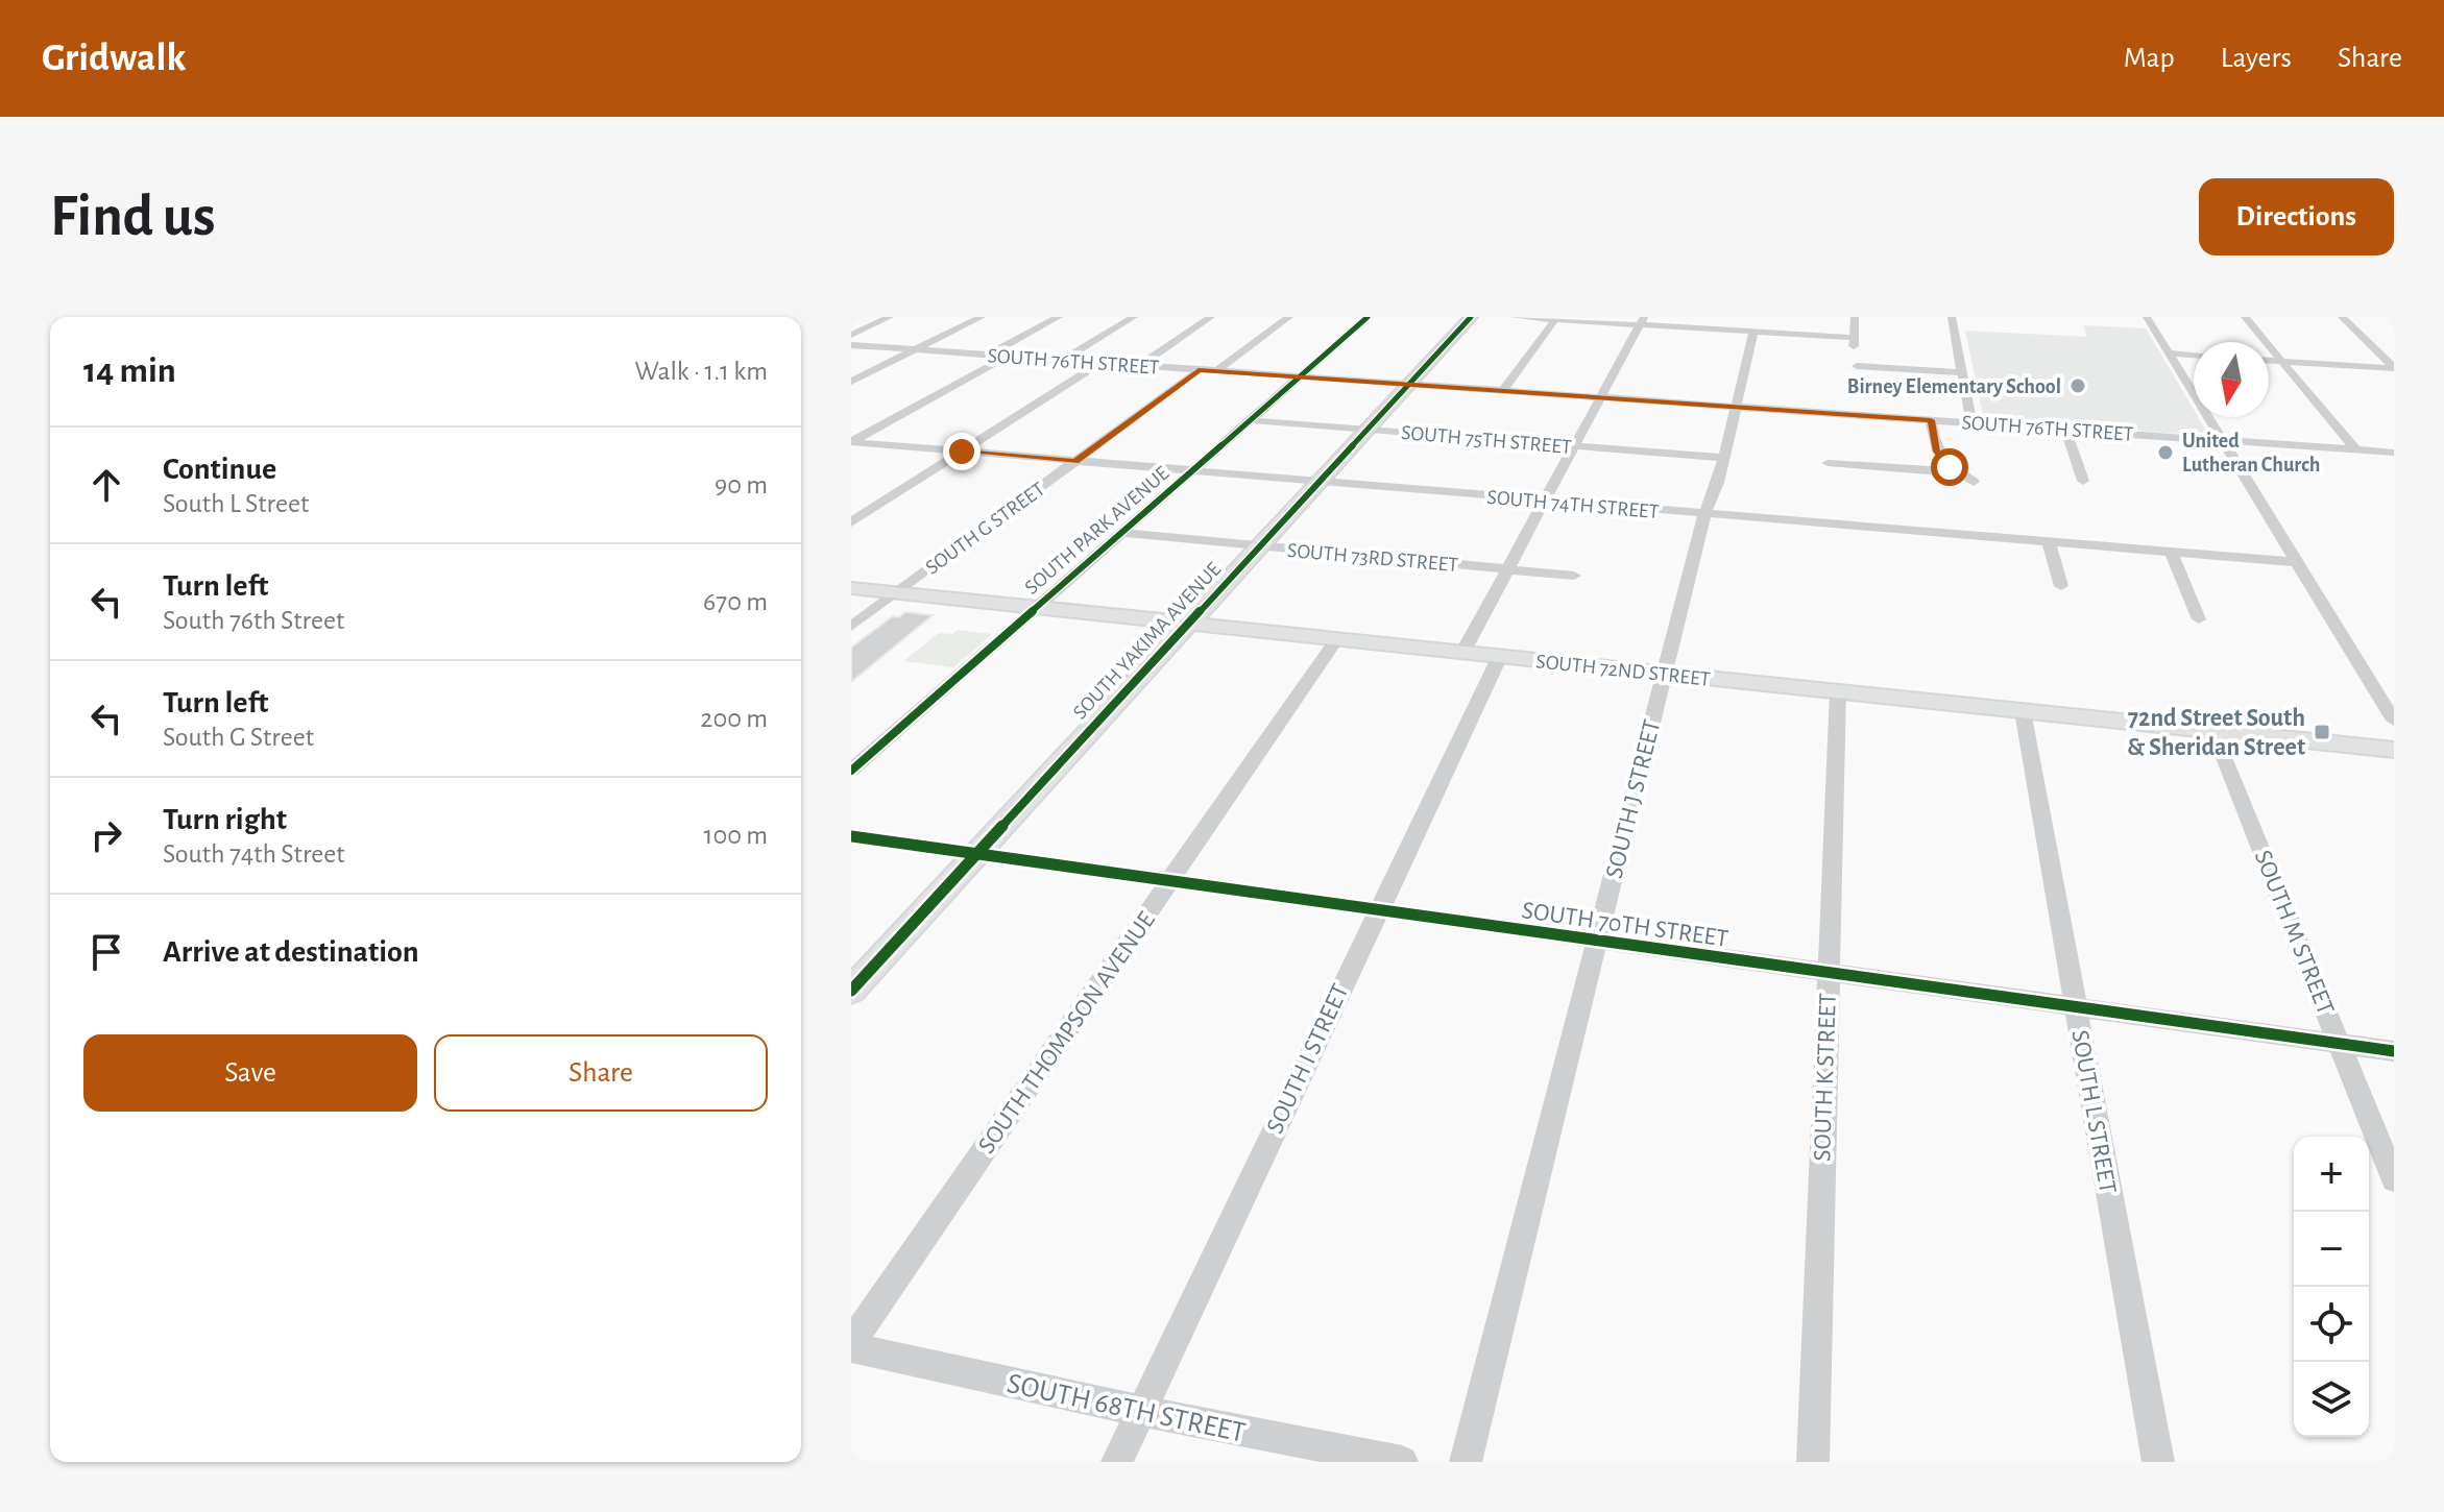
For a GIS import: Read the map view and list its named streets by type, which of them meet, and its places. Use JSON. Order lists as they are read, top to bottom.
{
  "streets": {
    "main road": ["SOUTH YAKIMA AVENUE", "SOUTH 72ND STREET"],
    "street": [
      "SOUTH 76TH STREET",
      "SOUTH 75TH STREET",
      "SOUTH 74TH STREET",
      "SOUTH G STREET",
      "SOUTH PARK AVENUE",
      "SOUTH 73RD STREET",
      "SOUTH J STREET",
      "SOUTH 70TH STREET",
      "SOUTH M STREET",
      "SOUTH THOMPSON AVENUE",
      "SOUTH I STREET",
      "SOUTH K STREET",
      "SOUTH L STREET",
      "SOUTH 68TH STREET"
    ]
  },
  "crossings": [
    ["SOUTH 76TH STREET", "SOUTH G STREET"],
    ["SOUTH 76TH STREET", "SOUTH PARK AVENUE"],
    ["SOUTH 76TH STREET", "SOUTH YAKIMA AVENUE"],
    ["SOUTH 76TH STREET", "SOUTH J STREET"],
    ["SOUTH 75TH STREET", "SOUTH PARK AVENUE"],
    ["SOUTH 75TH STREET", "SOUTH YAKIMA AVENUE"],
    ["SOUTH 75TH STREET", "SOUTH J STREET"],
    ["SOUTH 74TH STREET", "SOUTH G STREET"],
    ["SOUTH 74TH STREET", "SOUTH PARK AVENUE"],
    ["SOUTH 74TH STREET", "SOUTH YAKIMA AVENUE"],
    ["SOUTH 74TH STREET", "SOUTH J STREET"],
    ["SOUTH G STREET", "SOUTH 72ND STREET"],
    ["SOUTH PARK AVENUE", "SOUTH 73RD STREET"],
    ["SOUTH PARK AVENUE", "SOUTH 72ND STREET"],
    ["SOUTH 73RD STREET", "SOUTH YAKIMA AVENUE"],
    ["SOUTH YAKIMA AVENUE", "SOUTH 72ND STREET"],
    ["SOUTH YAKIMA AVENUE", "SOUTH 70TH STREET"],
    ["SOUTH 72ND STREET", "SOUTH J STREET"],
    ["SOUTH 72ND STREET", "SOUTH M STREET"],
    ["SOUTH 72ND STREET", "SOUTH THOMPSON AVENUE"],
    ["SOUTH 72ND STREET", "SOUTH I STREET"],
    ["SOUTH 72ND STREET", "SOUTH K STREET"],
    ["SOUTH 72ND STREET", "SOUTH L STREET"],
    ["SOUTH J STREET", "SOUTH 70TH STREET"],
    ["SOUTH 70TH STREET", "SOUTH M STREET"],
    ["SOUTH 70TH STREET", "SOUTH THOMPSON AVENUE"],
    ["SOUTH 70TH STREET", "SOUTH I STREET"],
    ["SOUTH 70TH STREET", "SOUTH K STREET"],
    ["SOUTH 70TH STREET", "SOUTH L STREET"],
    ["SOUTH THOMPSON AVENUE", "SOUTH 68TH STREET"],
    ["SOUTH I STREET", "SOUTH 68TH STREET"]
  ],
  "places": {
    "other": ["Birney Elementary School", "United Lutheran Church"],
    "transit": ["72nd Street South & Sheridan Street"]
  },
  "north": "bottom",
  "page": {
    "header": "Gridwalk",
    "nav": ["Map", "Layers", "Share"],
    "buttons": [
      "Directions",
      ["Save", "Share"]
    ],
    "title": "Find us",
    "heading": ["14 min", "Walk · 1.1 km"],
    "list": [
      ["Continue", "South L Street", "90 m"],
      ["Turn left", "South 76th Street", "670 m"],
      ["Turn left", "South G Street", "200 m"],
      ["Turn right", "South 74th Street", "100 m"],
      "Arrive at destination"
    ],
    "map_buttons": ["+", "−"]
  }
}
